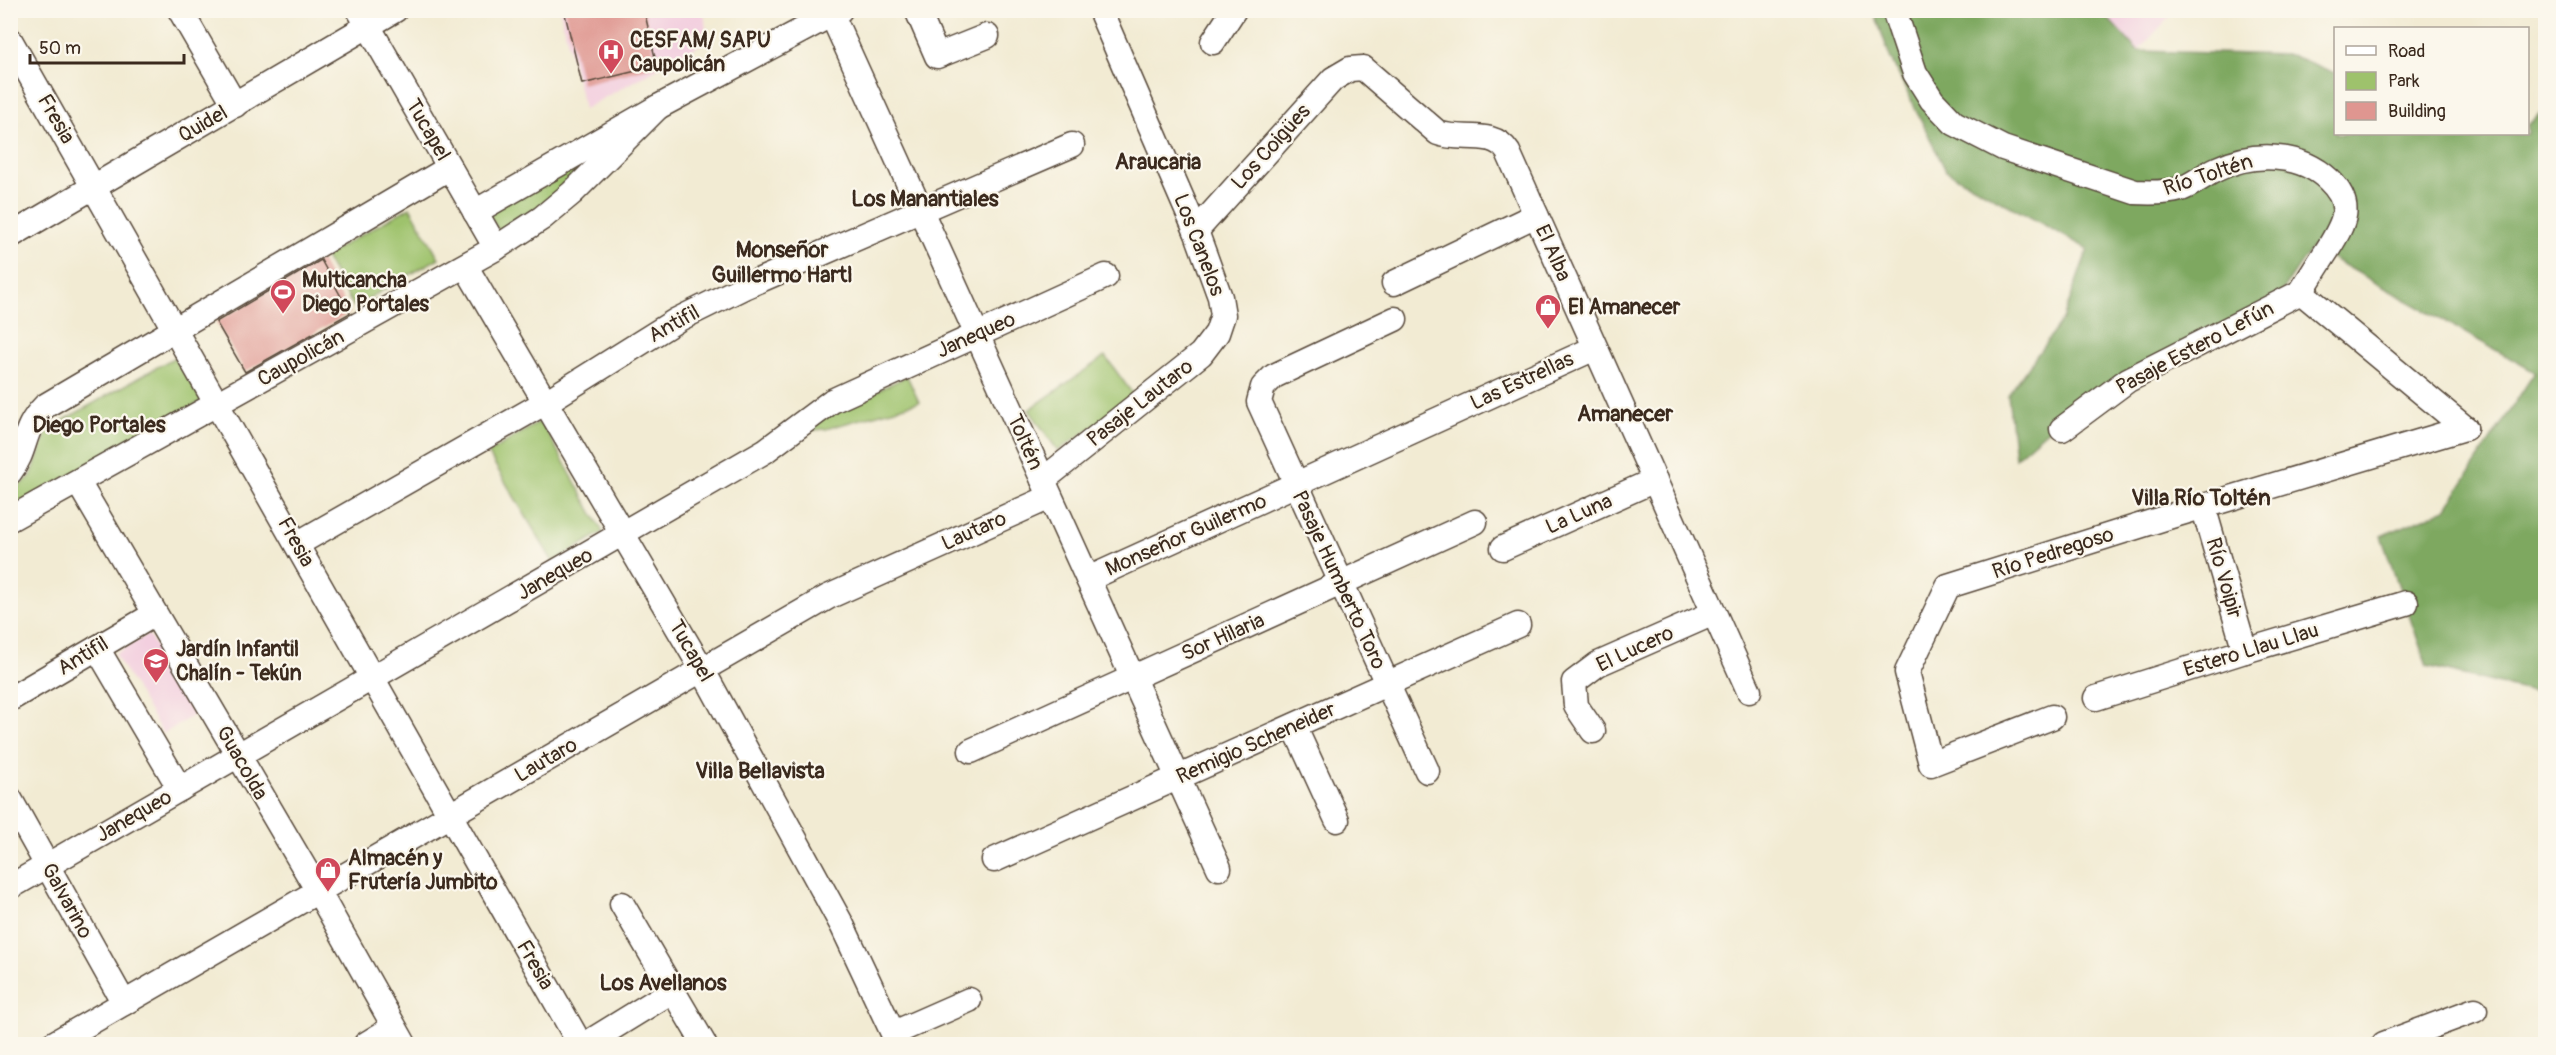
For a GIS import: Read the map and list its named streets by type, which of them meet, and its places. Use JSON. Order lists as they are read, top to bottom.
{
  "streets": {
    "street": [
      "Fresia",
      "Quidel",
      "Tucapel",
      "Los Coigües",
      "Río Toltén",
      "Los Canelos",
      "El Alba",
      "Antifil",
      "Janequeo",
      "Pasaje Estero Lefún",
      "Caupolicán",
      "Las Estrellas",
      "Pasaje Lautaro",
      "Toltén",
      "La Luna",
      "Lautaro",
      "Monseñor Guilermo",
      "Río Pedregoso",
      "Río Voipir",
      "Pasaje Humberto Toro",
      "Sor Hilaria",
      "El Lucero",
      "Estero Llau Llau",
      "Remigio Scheneider",
      "Guacolda",
      "Galvarino"
    ]
  },
  "crossings": [
    ["Fresia", "Quidel"],
    ["Fresia", "Antifil"],
    ["Fresia", "Janequeo"],
    ["Fresia", "Caupolicán"],
    ["Fresia", "Lautaro"],
    ["Quidel", "Tucapel"],
    ["Tucapel", "Antifil"],
    ["Tucapel", "Janequeo"],
    ["Tucapel", "Caupolicán"],
    ["Tucapel", "Lautaro"],
    ["Los Coigües", "Los Canelos"],
    ["Los Coigües", "El Alba"],
    ["Río Toltén", "Pasaje Estero Lefún"],
    ["Río Toltén", "Río Pedregoso"],
    ["Los Canelos", "Pasaje Lautaro"],
    ["El Alba", "Las Estrellas"],
    ["El Alba", "La Luna"],
    ["El Alba", "El Lucero"],
    ["Antifil", "Toltén"],
    ["Antifil", "Guacolda"],
    ["Janequeo", "Toltén"],
    ["Janequeo", "Guacolda"],
    ["Janequeo", "Galvarino"],
    ["Pasaje Estero Lefún", "Río Pedregoso"],
    ["Caupolicán", "Toltén"],
    ["Caupolicán", "Guacolda"],
    ["Las Estrellas", "Monseñor Guilermo"],
    ["Pasaje Lautaro", "Toltén"],
    ["Pasaje Lautaro", "Lautaro"],
    ["Toltén", "Lautaro"],
    ["Toltén", "Monseñor Guilermo"],
    ["Toltén", "Sor Hilaria"],
    ["Toltén", "Remigio Scheneider"],
    ["Lautaro", "Guacolda"],
    ["Lautaro", "Galvarino"],
    ["Monseñor Guilermo", "Pasaje Humberto Toro"],
    ["Río Pedregoso", "Río Voipir"],
    ["Río Voipir", "Estero Llau Llau"],
    ["Pasaje Humberto Toro", "Sor Hilaria"],
    ["Pasaje Humberto Toro", "Remigio Scheneider"]
  ],
  "districts": [
    "Araucaria",
    "Los Manantiales",
    "Monseñor Guillermo Hartl",
    "Amanecer",
    "Diego Portales",
    "Villa Río Toltén",
    "Villa Bellavista",
    "Los Avellanos"
  ],
  "places": {
    "hospital": ["CESFAM/ SAPU Caupolicán"],
    "sports": ["Multicancha Diego Portales"],
    "shop": ["El Amanecer", "Almacén y Frutería Jumbito"],
    "school or university": ["Jardín Infantil Chalín - Tekún"]
  },
  "legend": ["Road", "Park", "Building"],
  "scale_bar": "50 m"
}
